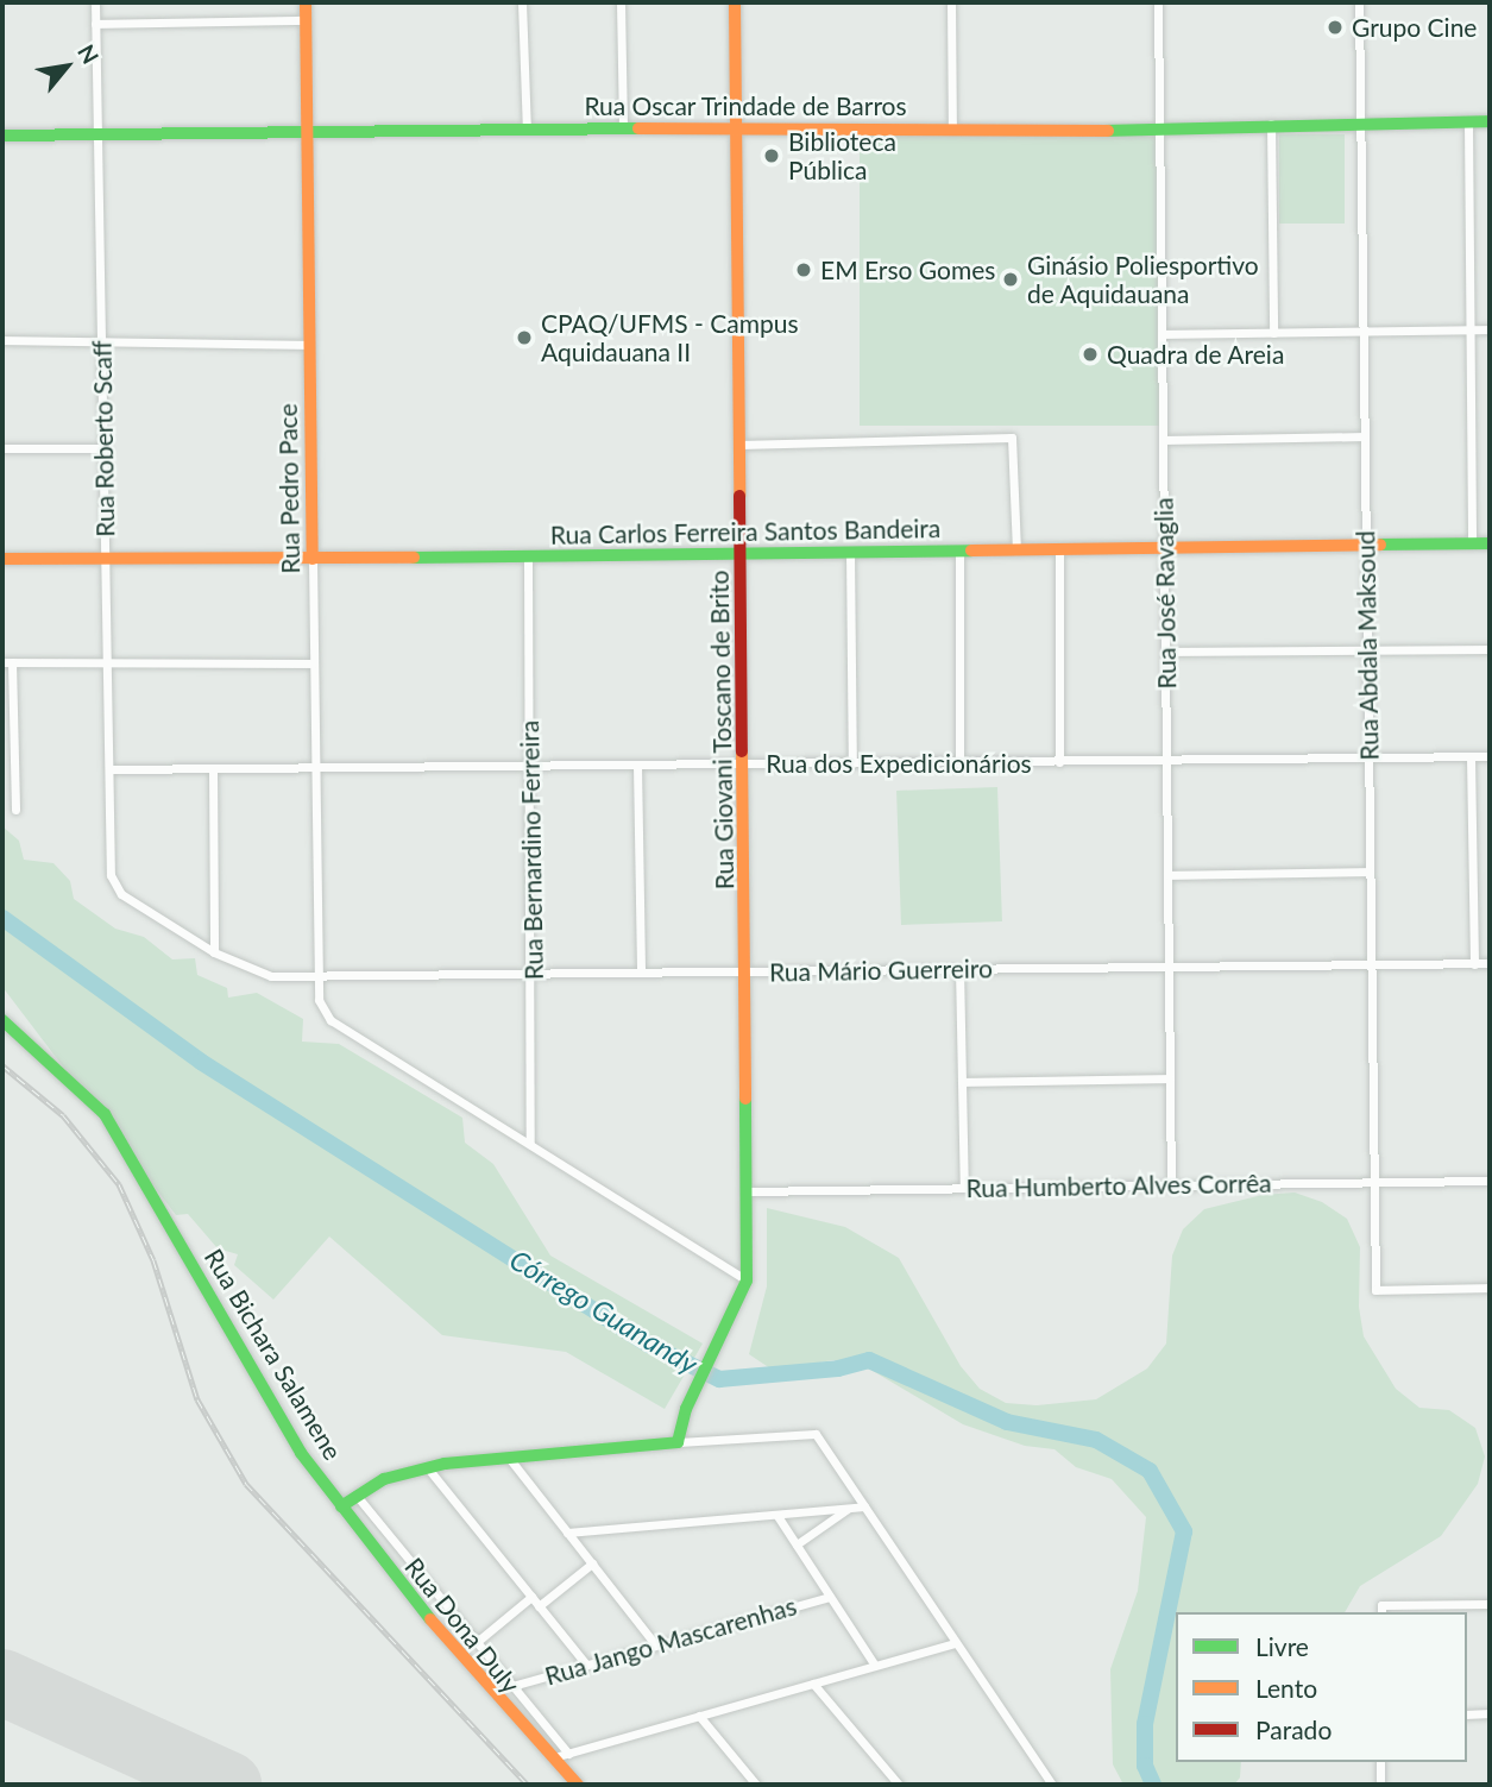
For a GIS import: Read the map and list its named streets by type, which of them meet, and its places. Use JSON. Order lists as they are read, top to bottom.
{
  "streets": {
    "main road": [
      "Rua Oscar Trindade de Barros",
      "Rua Pedro Pace",
      "Rua Carlos Ferreira Santos Bandeira",
      "Rua Giovani Toscano de Brito",
      "Rua Bichara Salamene"
    ],
    "street": [
      "Rua Roberto Scaff",
      "Rua José Ravaglia",
      "Rua Abdala Maksoud",
      "Rua dos Expedicionários",
      "Rua Bernardino Ferreira",
      "Rua Mário Guerreiro",
      "Rua Humberto Alves Corrêa",
      "Rua Dona Duly",
      "Rua Jango Mascarenhas"
    ]
  },
  "crossings": [
    ["Rua Oscar Trindade de Barros", "Rua Roberto Scaff"],
    ["Rua Oscar Trindade de Barros", "Rua Pedro Pace"],
    ["Rua Oscar Trindade de Barros", "Rua José Ravaglia"],
    ["Rua Oscar Trindade de Barros", "Rua Abdala Maksoud"],
    ["Rua Oscar Trindade de Barros", "Rua Giovani Toscano de Brito"],
    ["Rua Roberto Scaff", "Rua Carlos Ferreira Santos Bandeira"],
    ["Rua Roberto Scaff", "Rua dos Expedicionários"],
    ["Rua Roberto Scaff", "Rua Mário Guerreiro"],
    ["Rua Pedro Pace", "Rua Carlos Ferreira Santos Bandeira"],
    ["Rua Pedro Pace", "Rua Giovani Toscano de Brito"],
    ["Rua Pedro Pace", "Rua dos Expedicionários"],
    ["Rua Pedro Pace", "Rua Bernardino Ferreira"],
    ["Rua Pedro Pace", "Rua Mário Guerreiro"],
    ["Rua Carlos Ferreira Santos Bandeira", "Rua José Ravaglia"],
    ["Rua Carlos Ferreira Santos Bandeira", "Rua Abdala Maksoud"],
    ["Rua Carlos Ferreira Santos Bandeira", "Rua Giovani Toscano de Brito"],
    ["Rua Carlos Ferreira Santos Bandeira", "Rua Bernardino Ferreira"],
    ["Rua José Ravaglia", "Rua dos Expedicionários"],
    ["Rua José Ravaglia", "Rua Mário Guerreiro"],
    ["Rua José Ravaglia", "Rua Humberto Alves Corrêa"],
    ["Rua Abdala Maksoud", "Rua dos Expedicionários"],
    ["Rua Abdala Maksoud", "Rua Mário Guerreiro"],
    ["Rua Abdala Maksoud", "Rua Humberto Alves Corrêa"],
    ["Rua Giovani Toscano de Brito", "Rua dos Expedicionários"],
    ["Rua Giovani Toscano de Brito", "Rua Mário Guerreiro"],
    ["Rua Giovani Toscano de Brito", "Rua Humberto Alves Corrêa"],
    ["Rua dos Expedicionários", "Rua Bernardino Ferreira"],
    ["Rua Bernardino Ferreira", "Rua Mário Guerreiro"],
    ["Rua Dona Duly", "Rua Jango Mascarenhas"]
  ],
  "water": ["Córrego Guanandy"],
  "places": [
    "Grupo Cine",
    "Biblioteca Pública",
    "EM Erso Gomes",
    "Ginásio Poliesportivo de Aquidauana",
    "CPAQ/UFMS - Campus Aquidauana II",
    "Quadra de Areia"
  ],
  "legend": ["Livre", "Lento", "Parado"],
  "north": "top right"
}
